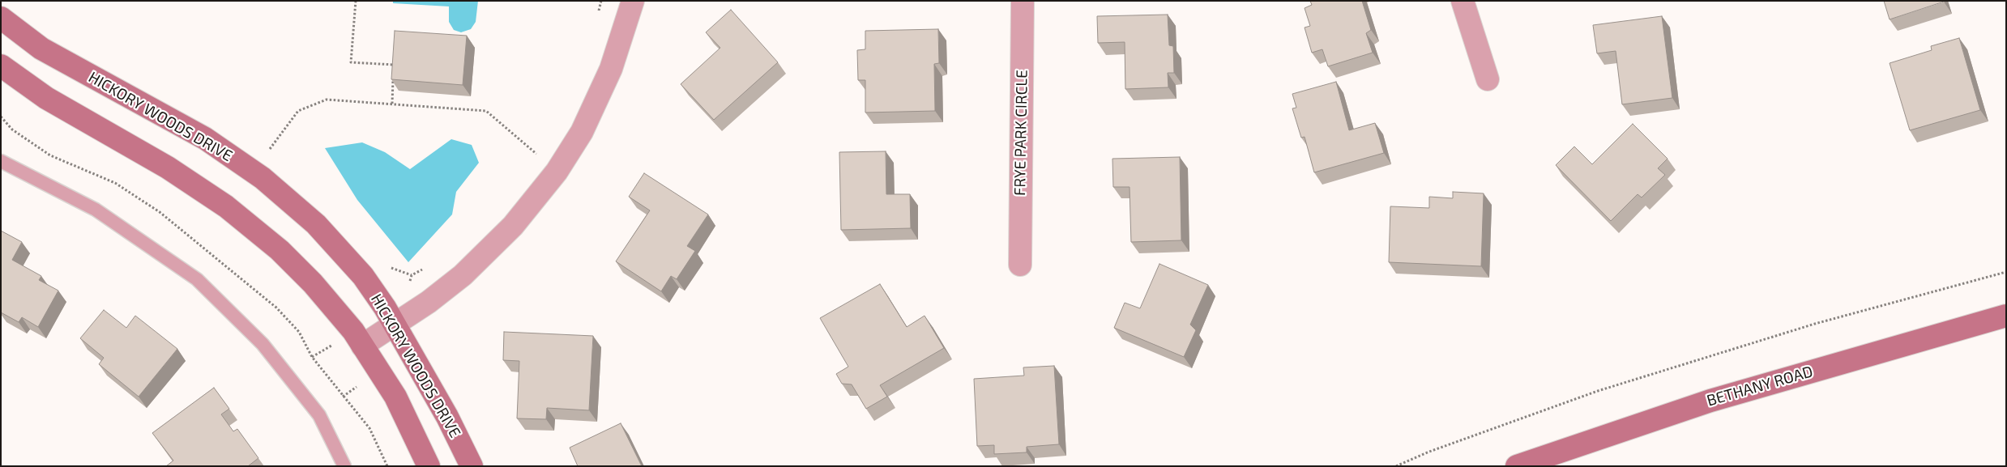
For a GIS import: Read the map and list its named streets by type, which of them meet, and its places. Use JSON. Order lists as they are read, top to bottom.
{
  "streets": {
    "street": ["HICKORY WOODS DRIVE", "FRYE PARK CIRCLE", "BETHANY ROAD"]
  }
}
